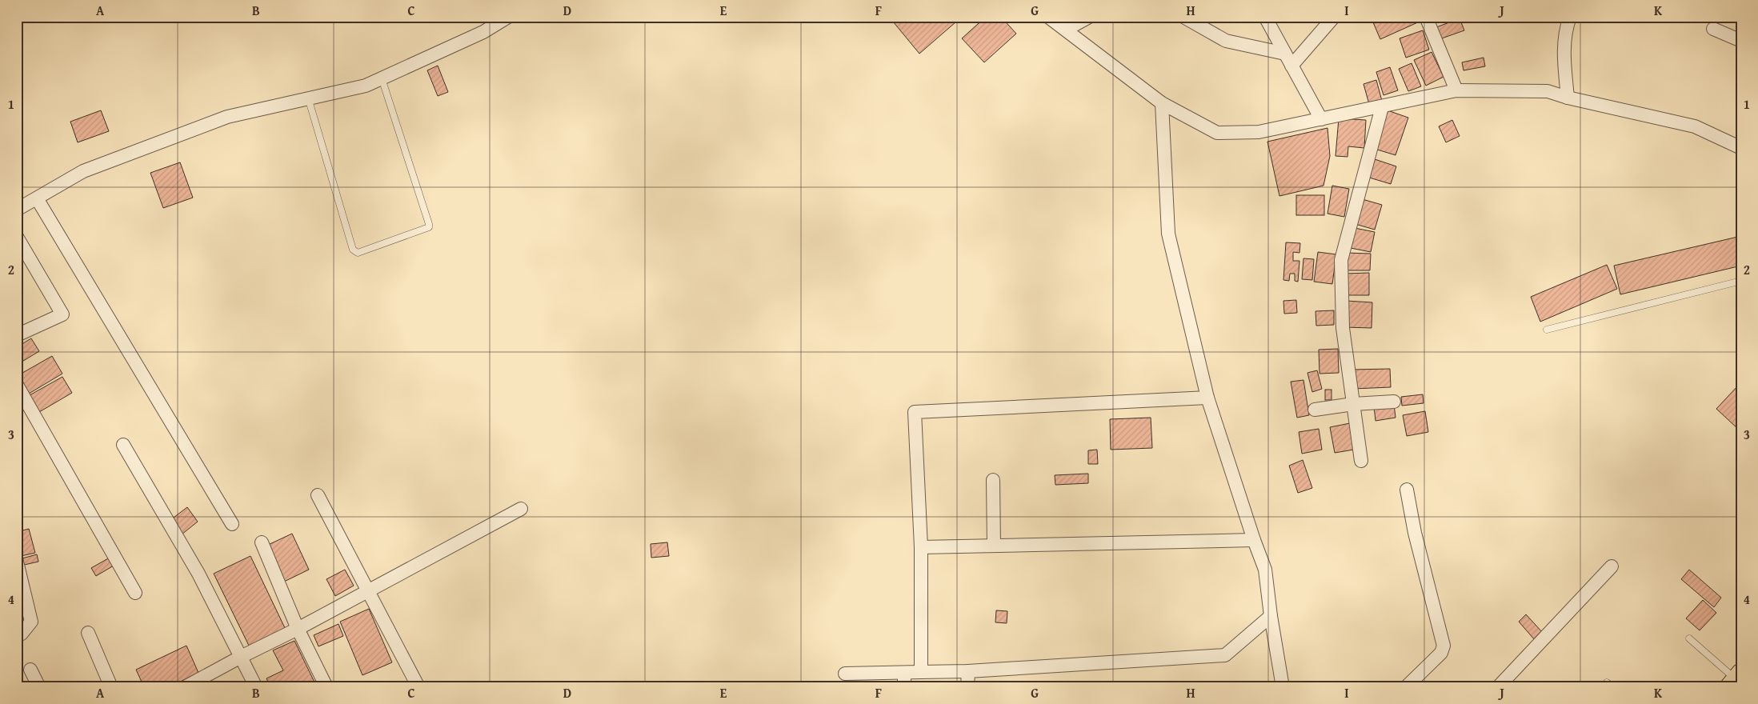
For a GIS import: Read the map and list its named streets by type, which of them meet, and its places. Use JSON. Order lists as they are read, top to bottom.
{
  "grid": {
    "columns": [
      "A",
      "B",
      "C",
      "D",
      "E",
      "F",
      "G",
      "H",
      "I",
      "J",
      "K"
    ],
    "rows": [
      "1",
      "2",
      "3",
      "4"
    ]
  }
}
